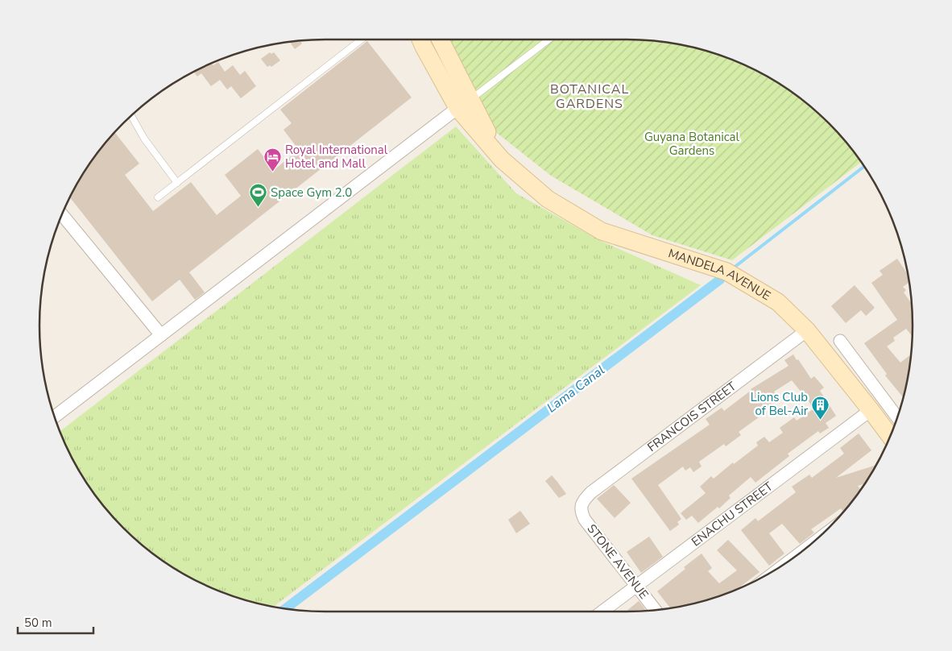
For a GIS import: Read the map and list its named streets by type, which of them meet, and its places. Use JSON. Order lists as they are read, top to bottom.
{
  "streets": {
    "main road": ["MANDELA AVENUE"],
    "street": ["FRANCOIS STREET", "ENACHU STREET", "STONE AVENUE"]
  },
  "crossings": [
    ["MANDELA AVENUE", "FRANCOIS STREET"],
    ["MANDELA AVENUE", "ENACHU STREET"],
    ["FRANCOIS STREET", "STONE AVENUE"],
    ["ENACHU STREET", "STONE AVENUE"]
  ],
  "districts": ["BOTANICAL GARDENS"],
  "water": ["Lama Canal"],
  "parks": ["Guyana Botanical Gardens"],
  "places": {
    "hotel": ["Royal International Hotel and Mall"],
    "sports": ["Space Gym 2.0"],
    "building": ["Lions Club of Bel-Air"]
  },
  "scale_bar": "50 m"
}
